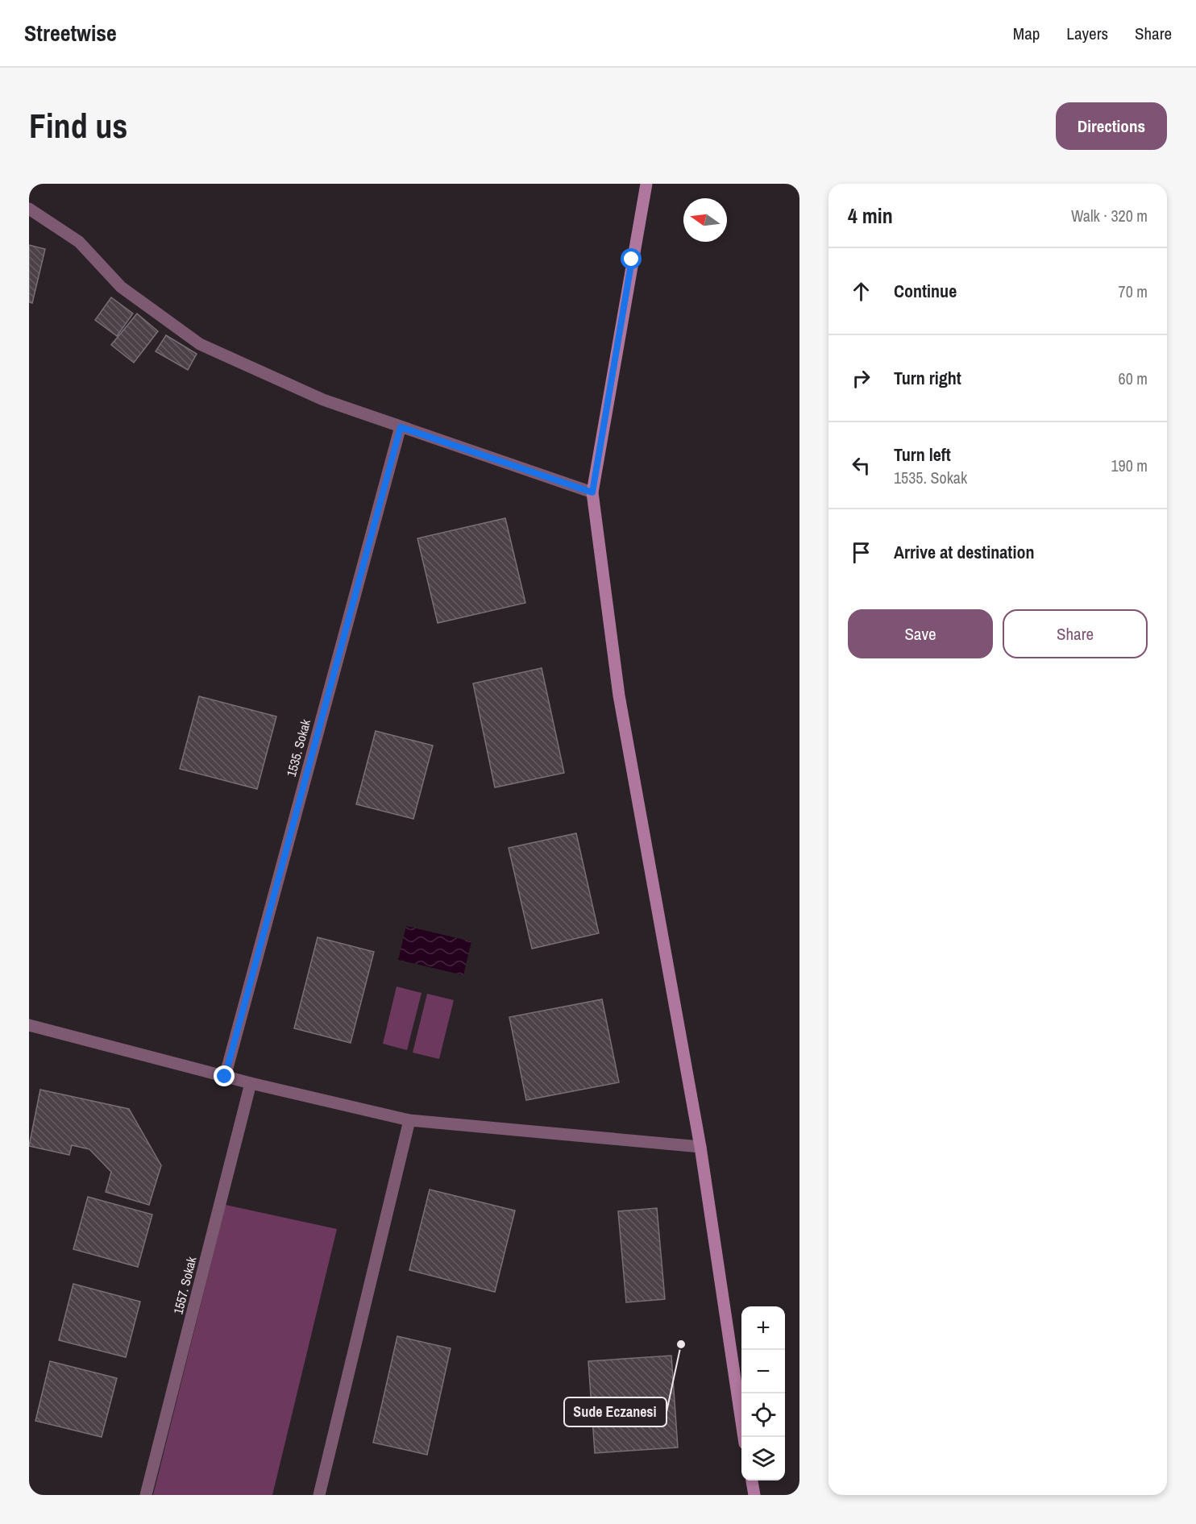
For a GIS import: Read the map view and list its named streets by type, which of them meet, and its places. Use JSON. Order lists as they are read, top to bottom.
{
  "streets": {
    "street": ["1535. Sokak", "1557. Sokak"]
  },
  "places": ["Sude Eczanesi"],
  "north": "left",
  "page": {
    "header": "Streetwise",
    "nav": ["Map", "Layers", "Share"],
    "buttons": [
      "Directions",
      ["Save", "Share"]
    ],
    "title": "Find us",
    "heading": ["4 min", "Walk · 320 m"],
    "list": [
      ["Continue", "70 m"],
      ["Turn right", "60 m"],
      ["Turn left", "1535. Sokak", "190 m"],
      "Arrive at destination"
    ],
    "map_buttons": ["+", "−"]
  }
}
